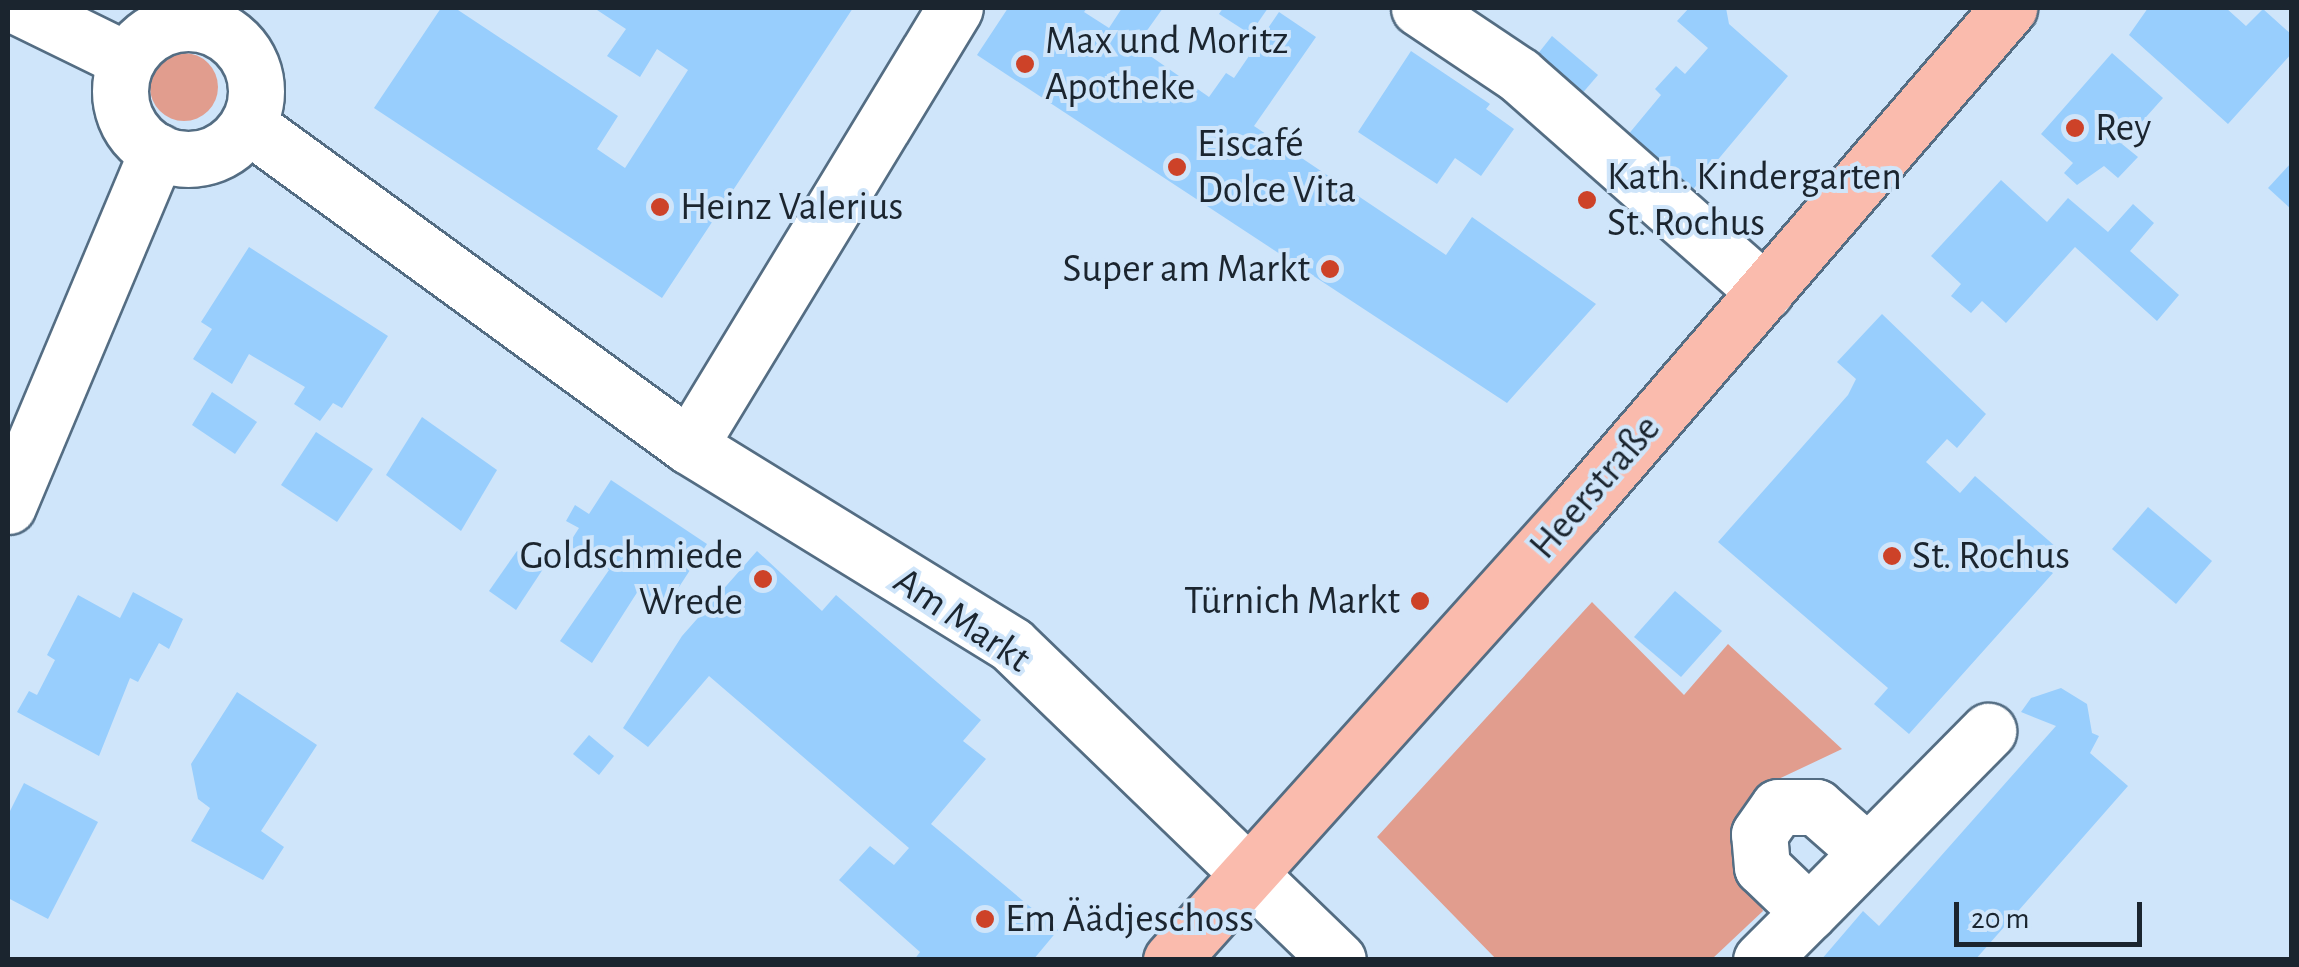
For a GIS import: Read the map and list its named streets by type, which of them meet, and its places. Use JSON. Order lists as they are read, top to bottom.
{
  "streets": {
    "main road": ["Heerstraße"],
    "street": ["Am Markt"]
  },
  "crossings": [
    ["Heerstraße", "Am Markt"]
  ],
  "places": [
    "Max und Moritz Apotheke",
    "Rey",
    "Eiscafé Dolce Vita",
    "Kath. Kindergarten St. Rochus",
    "Heinz Valerius",
    "Super am Markt",
    "St. Rochus",
    "Goldschmiede Wrede",
    "Türnich Markt",
    "Em Äädjeschoss"
  ],
  "scale_bar": "20 m"
}
